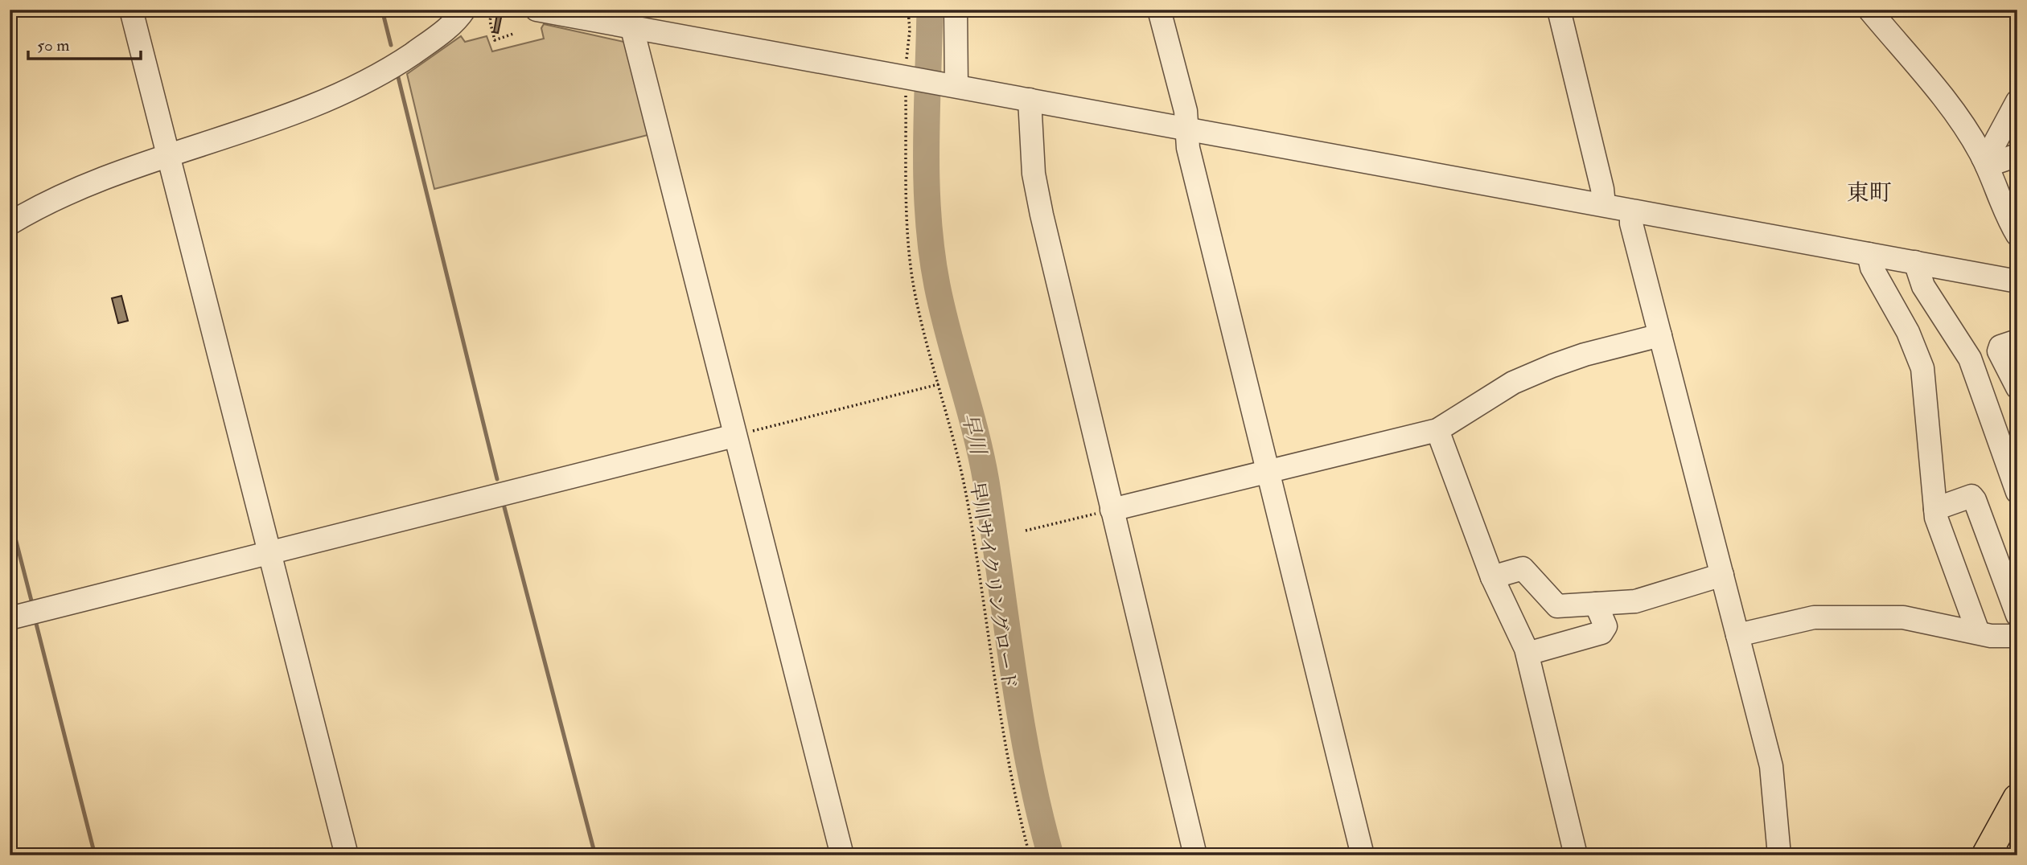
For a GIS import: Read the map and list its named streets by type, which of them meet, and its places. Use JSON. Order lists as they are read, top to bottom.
{
  "streets": {
    "path": ["早川サイクリングロード"]
  },
  "districts": ["東町"],
  "water": ["早川"],
  "scale_bar": "50 m"
}
